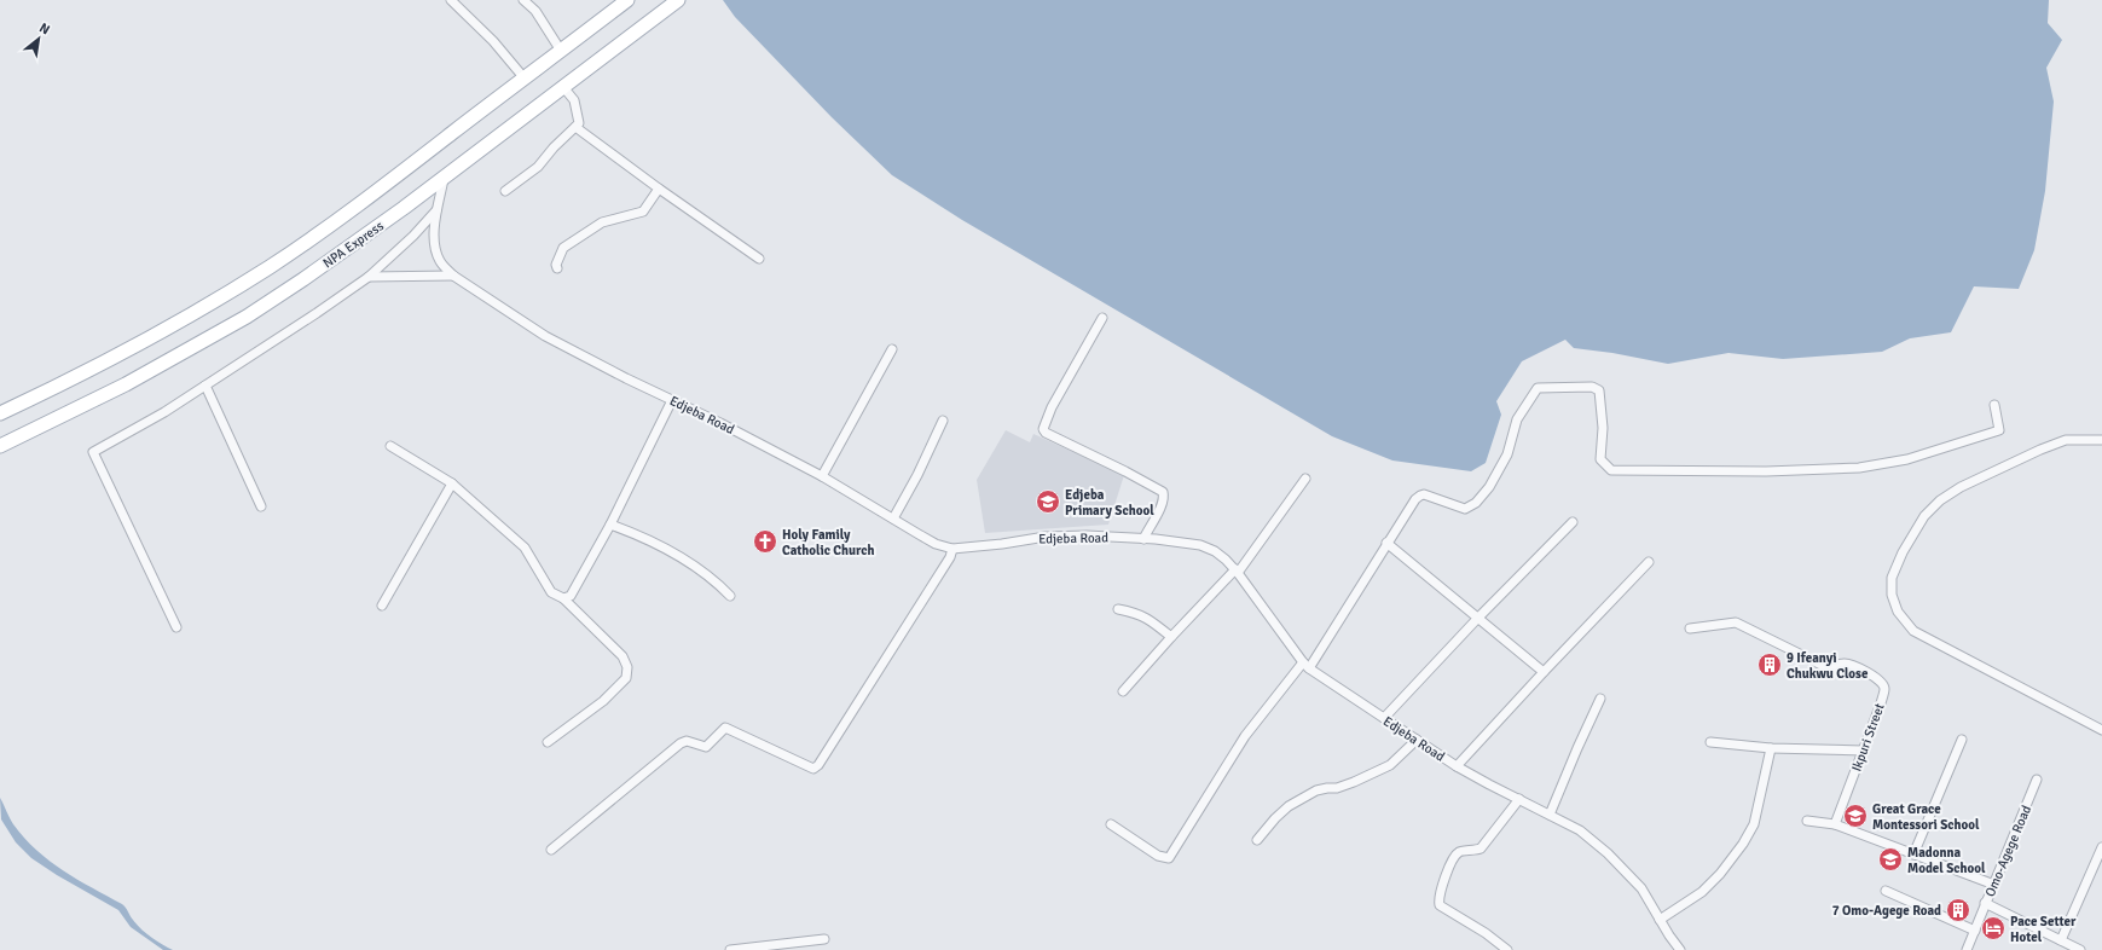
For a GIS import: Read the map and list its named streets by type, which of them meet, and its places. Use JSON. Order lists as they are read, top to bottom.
{
  "streets": {
    "main road": ["NPA Express"],
    "street": ["Edjeba Road", "Ikpuri Street", "Omo-Agege Road"]
  },
  "crossings": [
    ["NPA Express", "Edjeba Road"]
  ],
  "places": {
    "school or university": ["Edjeba Primary School", "Great Grace Montessori School", "Madonna Model School"],
    "church": ["Holy Family Catholic Church"],
    "building": ["9 Ifeanyi Chukwu Close", "7 Omo-Agege Road"],
    "hotel": ["Pace Setter Hotel"]
  },
  "north": "top right"
}
